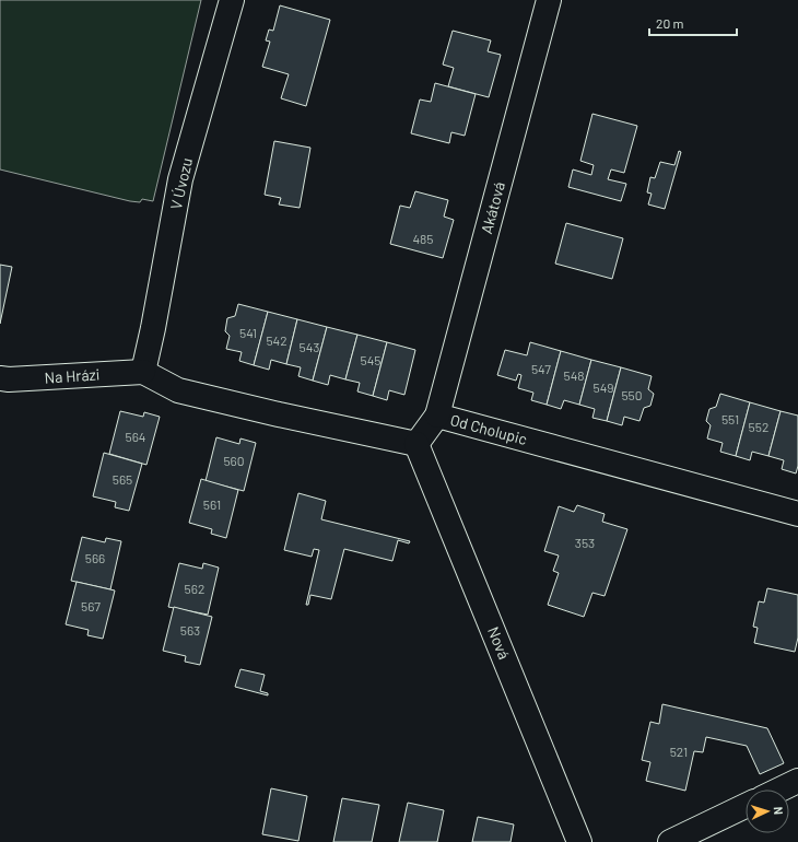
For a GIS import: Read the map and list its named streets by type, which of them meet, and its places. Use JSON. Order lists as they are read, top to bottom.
{
  "streets": {
    "street": [
      "V Úvozu",
      "Akátová",
      "Na Hrázi",
      "Od Cholupic",
      "Nová"
    ]
  },
  "crossings": [
    ["V Úvozu", "Na Hrázi"],
    ["Akátová", "Od Cholupic"],
    ["Od Cholupic", "Nová"]
  ],
  "house_numbers": [
    "485",
    "541",
    "542",
    "543",
    "545",
    "547",
    "548",
    "549",
    "550",
    "551",
    "552",
    "564",
    "560",
    "565",
    "561",
    "353",
    "566",
    "562",
    "567",
    "563",
    "521"
  ],
  "scale_bar": "20 m",
  "north": "right"
}
